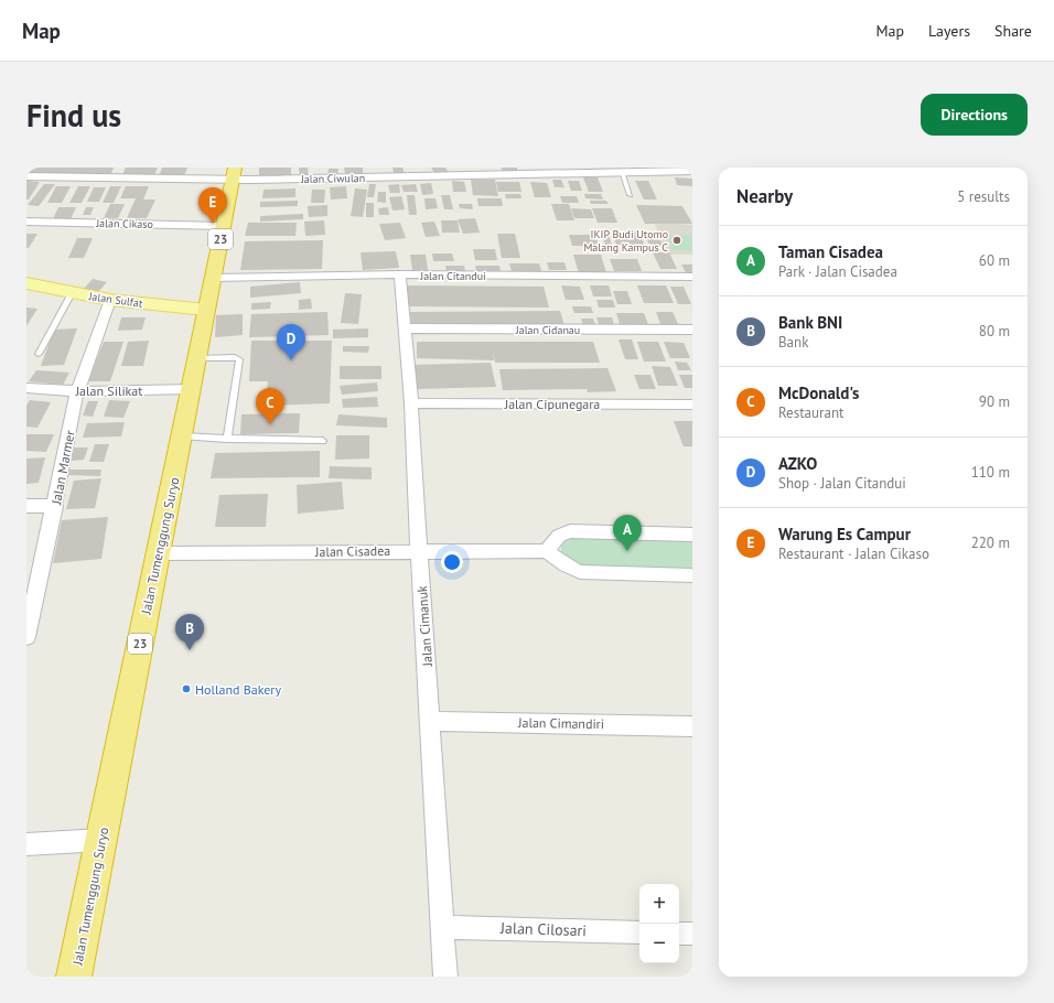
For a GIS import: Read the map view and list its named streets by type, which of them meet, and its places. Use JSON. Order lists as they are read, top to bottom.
{
  "streets": {
    "highway": ["23", "Jalan Tumenggung Suryo"],
    "main road": ["Jalan Sulfat"],
    "street": [
      "Jalan Ciwulan",
      "Jalan Cikaso",
      "Jalan Citandui",
      "Jalan Cidanau",
      "Jalan Silikat",
      "Jalan Cipunegara",
      "Jalan Marmer",
      "Jalan Cisadea",
      "Jalan Cimanuk",
      "Jalan Cimandiri",
      "Jalan Cilosari"
    ]
  },
  "crossings": [
    ["Jalan Ciwulan", "Jalan Tumenggung Suryo"],
    ["Jalan Cikaso", "Jalan Tumenggung Suryo"],
    ["Jalan Citandui", "Jalan Tumenggung Suryo"],
    ["Jalan Citandui", "Jalan Cimanuk"],
    ["Jalan Sulfat", "Jalan Marmer"],
    ["Jalan Sulfat", "Jalan Tumenggung Suryo"],
    ["Jalan Cidanau", "Jalan Cimanuk"],
    ["Jalan Silikat", "Jalan Marmer"],
    ["Jalan Silikat", "Jalan Tumenggung Suryo"],
    ["Jalan Cipunegara", "Jalan Cimanuk"],
    ["Jalan Tumenggung Suryo", "Jalan Cisadea"],
    ["Jalan Cisadea", "Jalan Cimanuk"],
    ["Jalan Cimanuk", "Jalan Cimandiri"],
    ["Jalan Cimanuk", "Jalan Cilosari"]
  ],
  "places": ["IKIP Budi Utomo Malang Kampus C", "Holland Bakery"],
  "page": {
    "header": "Map",
    "nav": ["Map", "Layers", "Share"],
    "buttons": "Directions",
    "title": "Find us",
    "heading": ["Nearby", "5 results"],
    "pins": [
      "E",
      "D",
      "C",
      "A",
      "B"
    ],
    "list": [
      {
        "mark": "A",
        "name": "Taman Cisadea",
        "note": "Park · Jalan Cisadea",
        "value": "60 m"
      },
      {
        "mark": "B",
        "name": "Bank BNI",
        "note": "Bank",
        "value": "80 m"
      },
      {
        "mark": "C",
        "name": "McDonald's",
        "note": "Restaurant",
        "value": "90 m"
      },
      {
        "mark": "D",
        "name": "AZKO",
        "note": "Shop · Jalan Citandui",
        "value": "110 m"
      },
      {
        "mark": "E",
        "name": "Warung Es Campur",
        "note": "Restaurant · Jalan Cikaso",
        "value": "220 m"
      }
    ],
    "map_buttons": ["+", "−"]
  }
}
